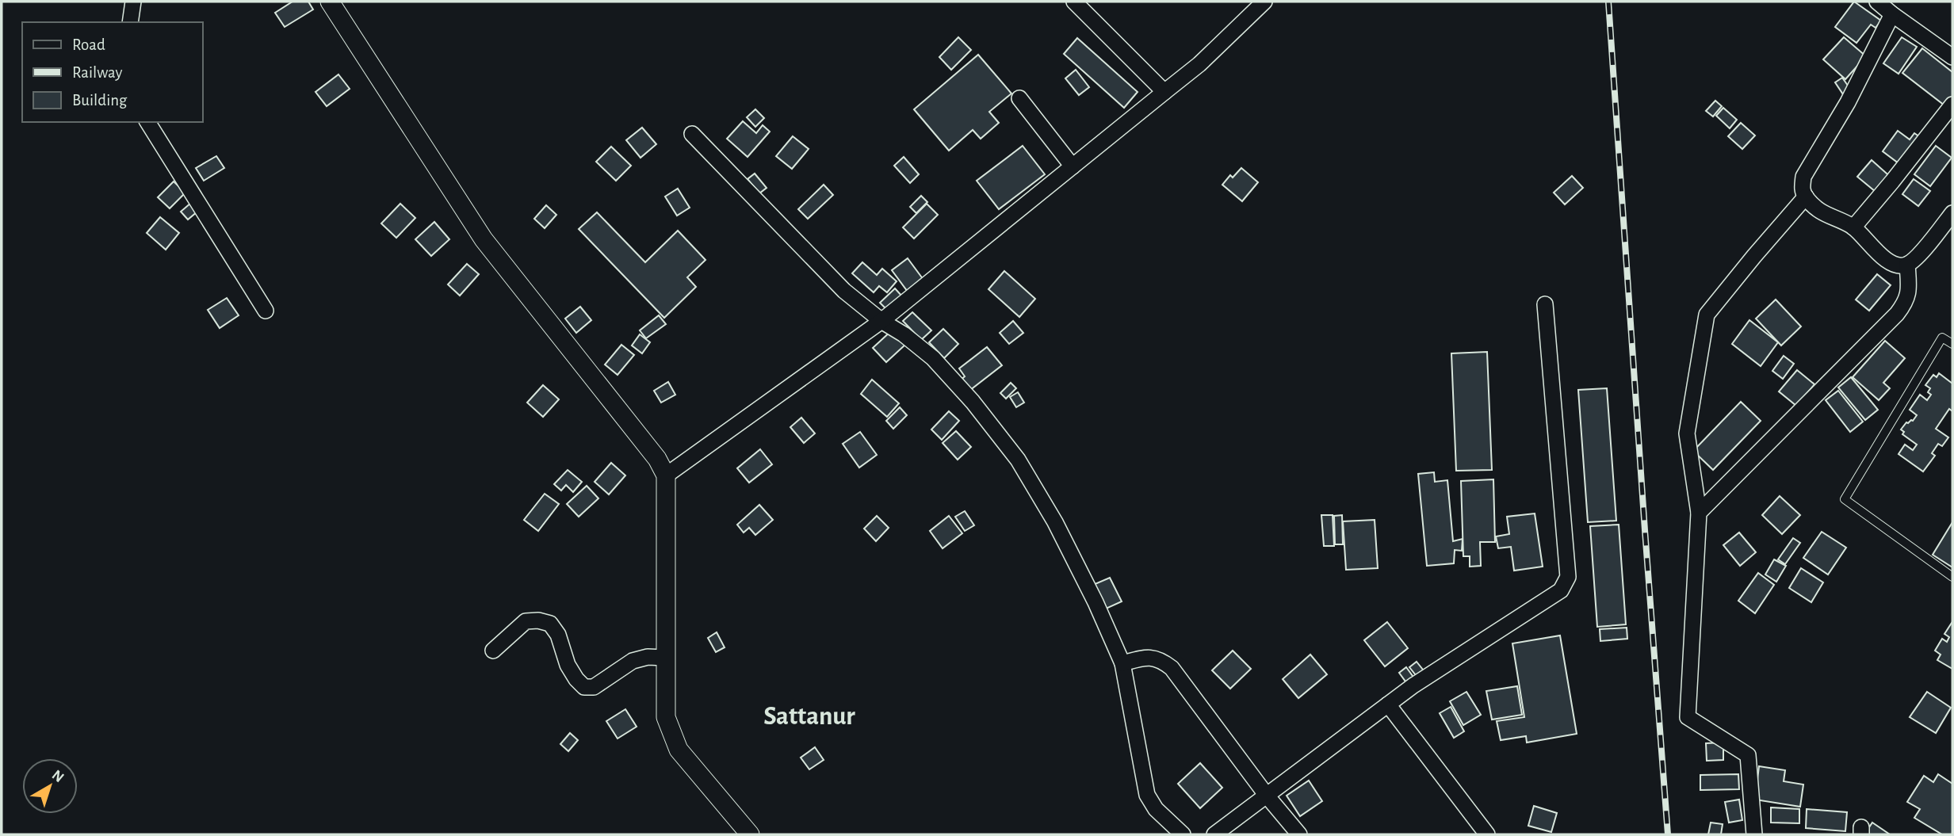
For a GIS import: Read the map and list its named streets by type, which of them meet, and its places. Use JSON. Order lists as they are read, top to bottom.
{
  "districts": ["Sattanur"],
  "legend": ["Road", "Railway", "Building"],
  "north": "top right"
}
